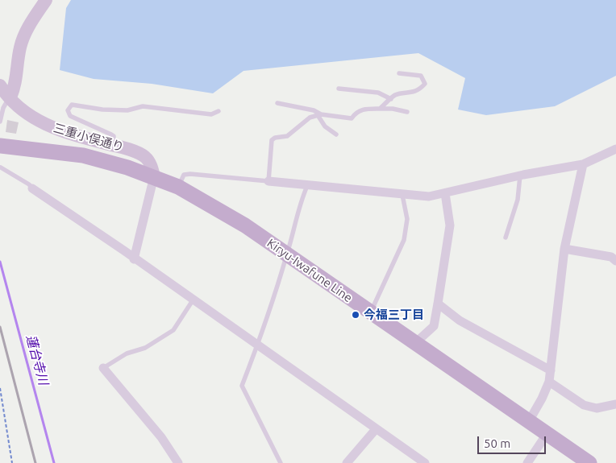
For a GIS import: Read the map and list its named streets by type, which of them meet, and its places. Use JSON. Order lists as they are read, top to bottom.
{
  "streets": {
    "main road": ["三重小俣通り", "Kiryu-Iwafune Line"]
  },
  "crossings": [
    ["三重小俣通り", "Kiryu-Iwafune Line"]
  ],
  "water": ["蓮台寺川"],
  "places": ["今福三丁目"],
  "scale_bar": "50 m"
}
